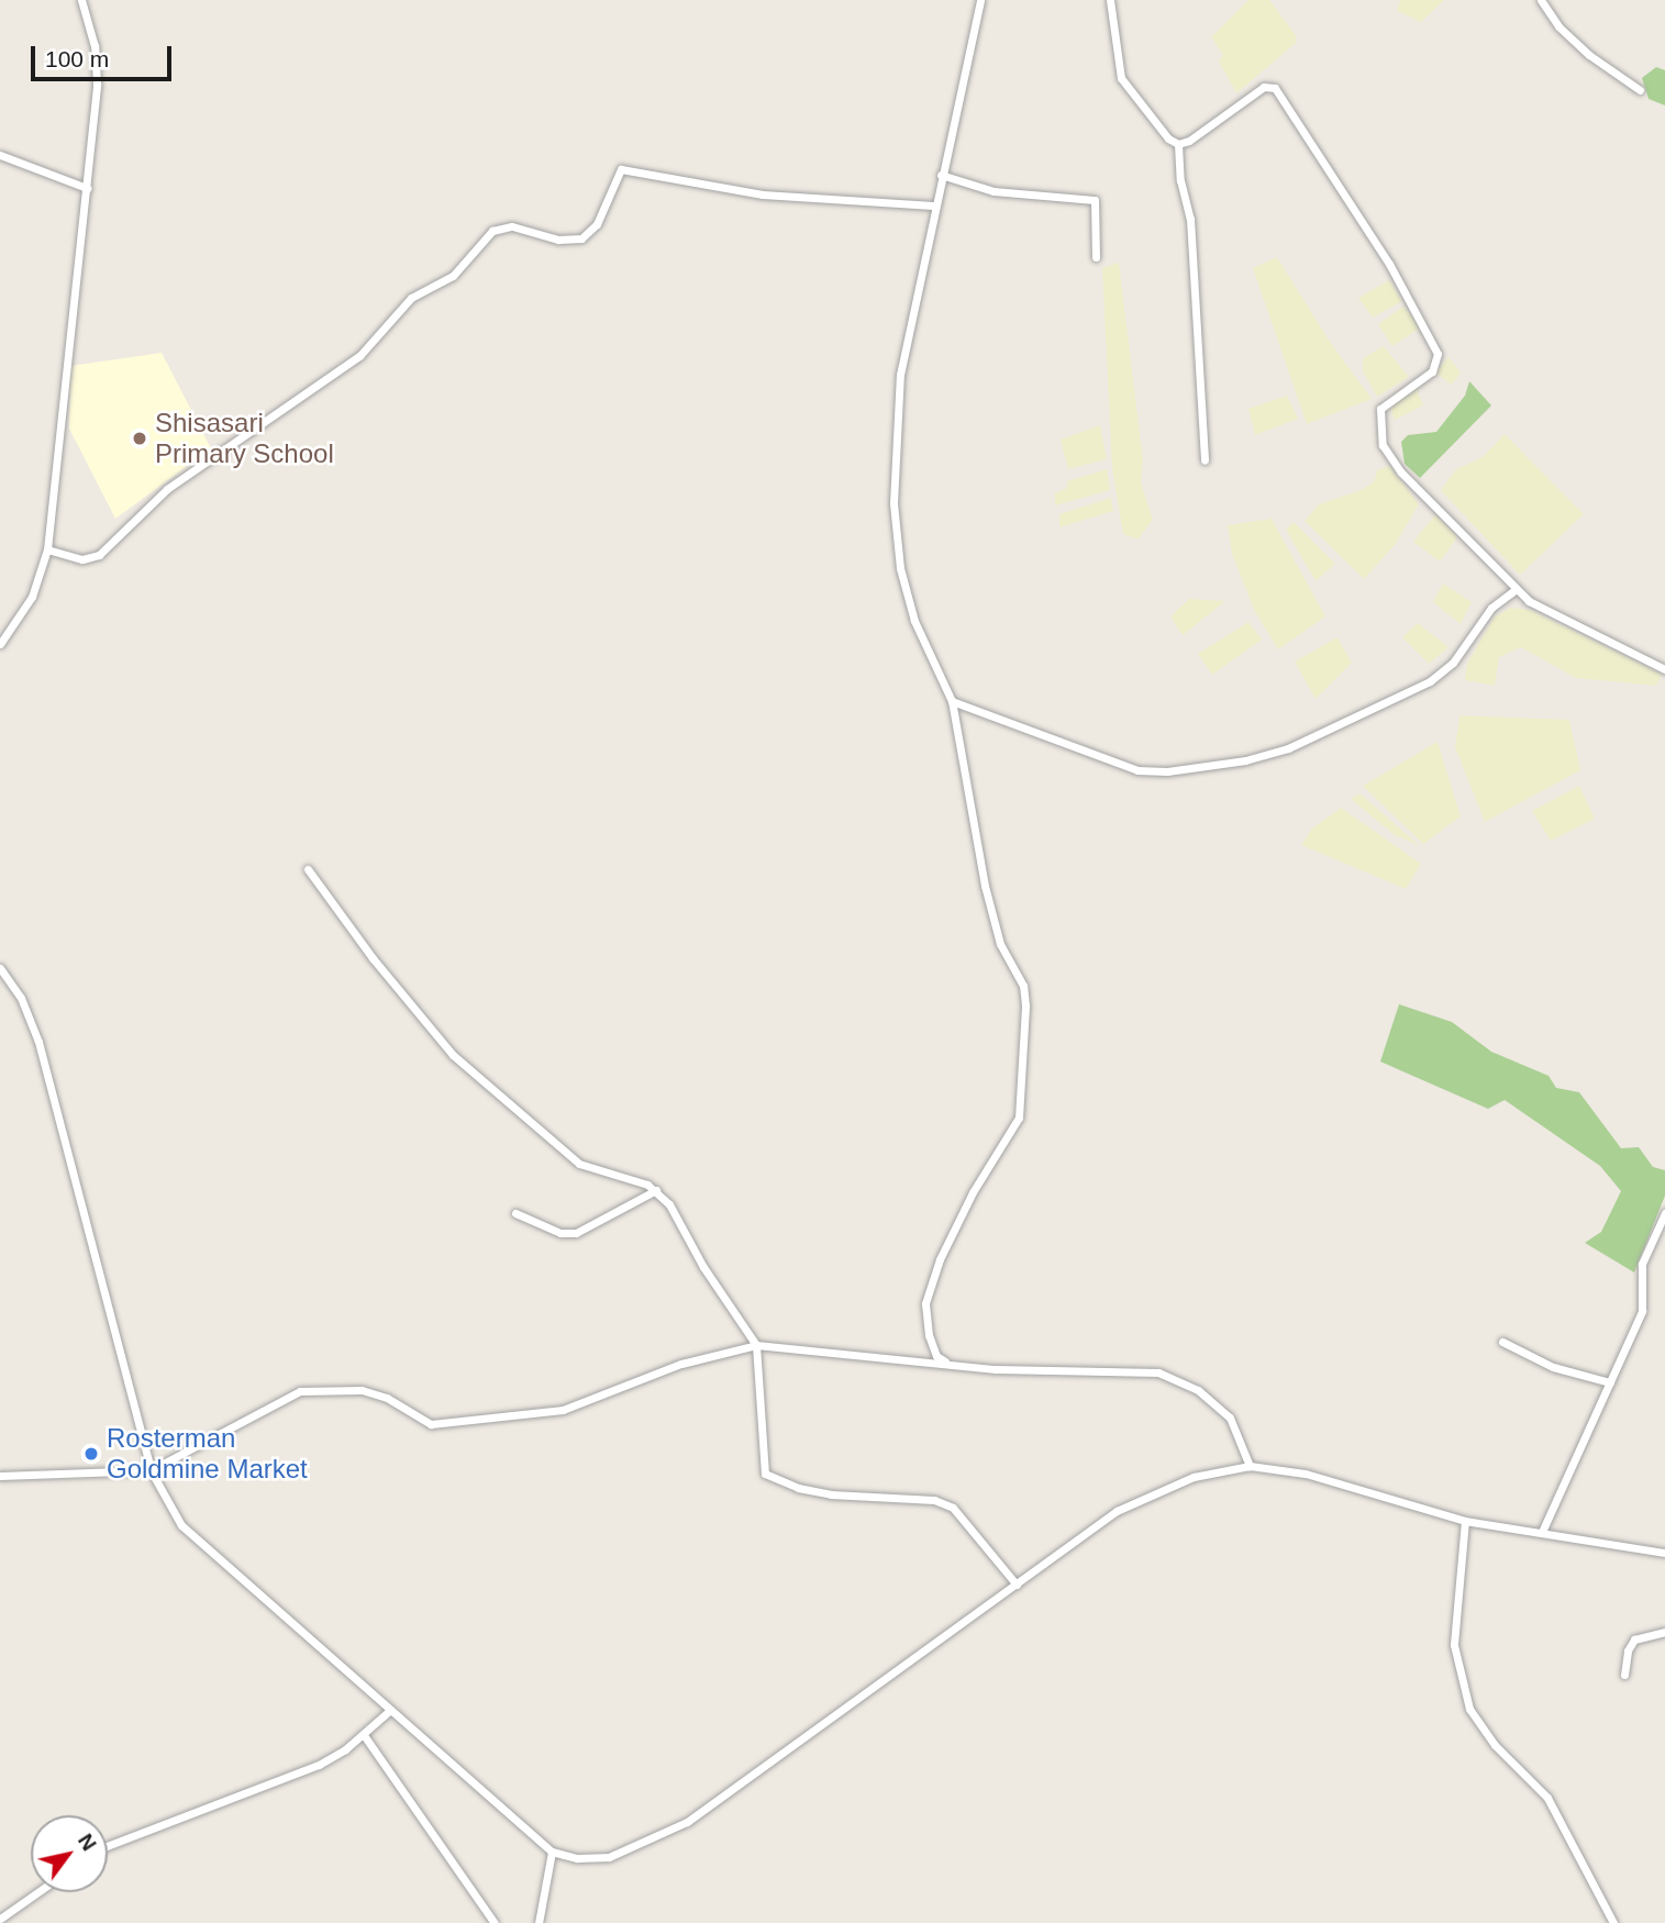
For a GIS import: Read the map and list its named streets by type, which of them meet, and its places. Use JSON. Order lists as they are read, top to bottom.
{
  "places": ["Shisasari Primary School", "Rosterman Goldmine Market"],
  "scale_bar": "100 m",
  "north": "top right"
}
